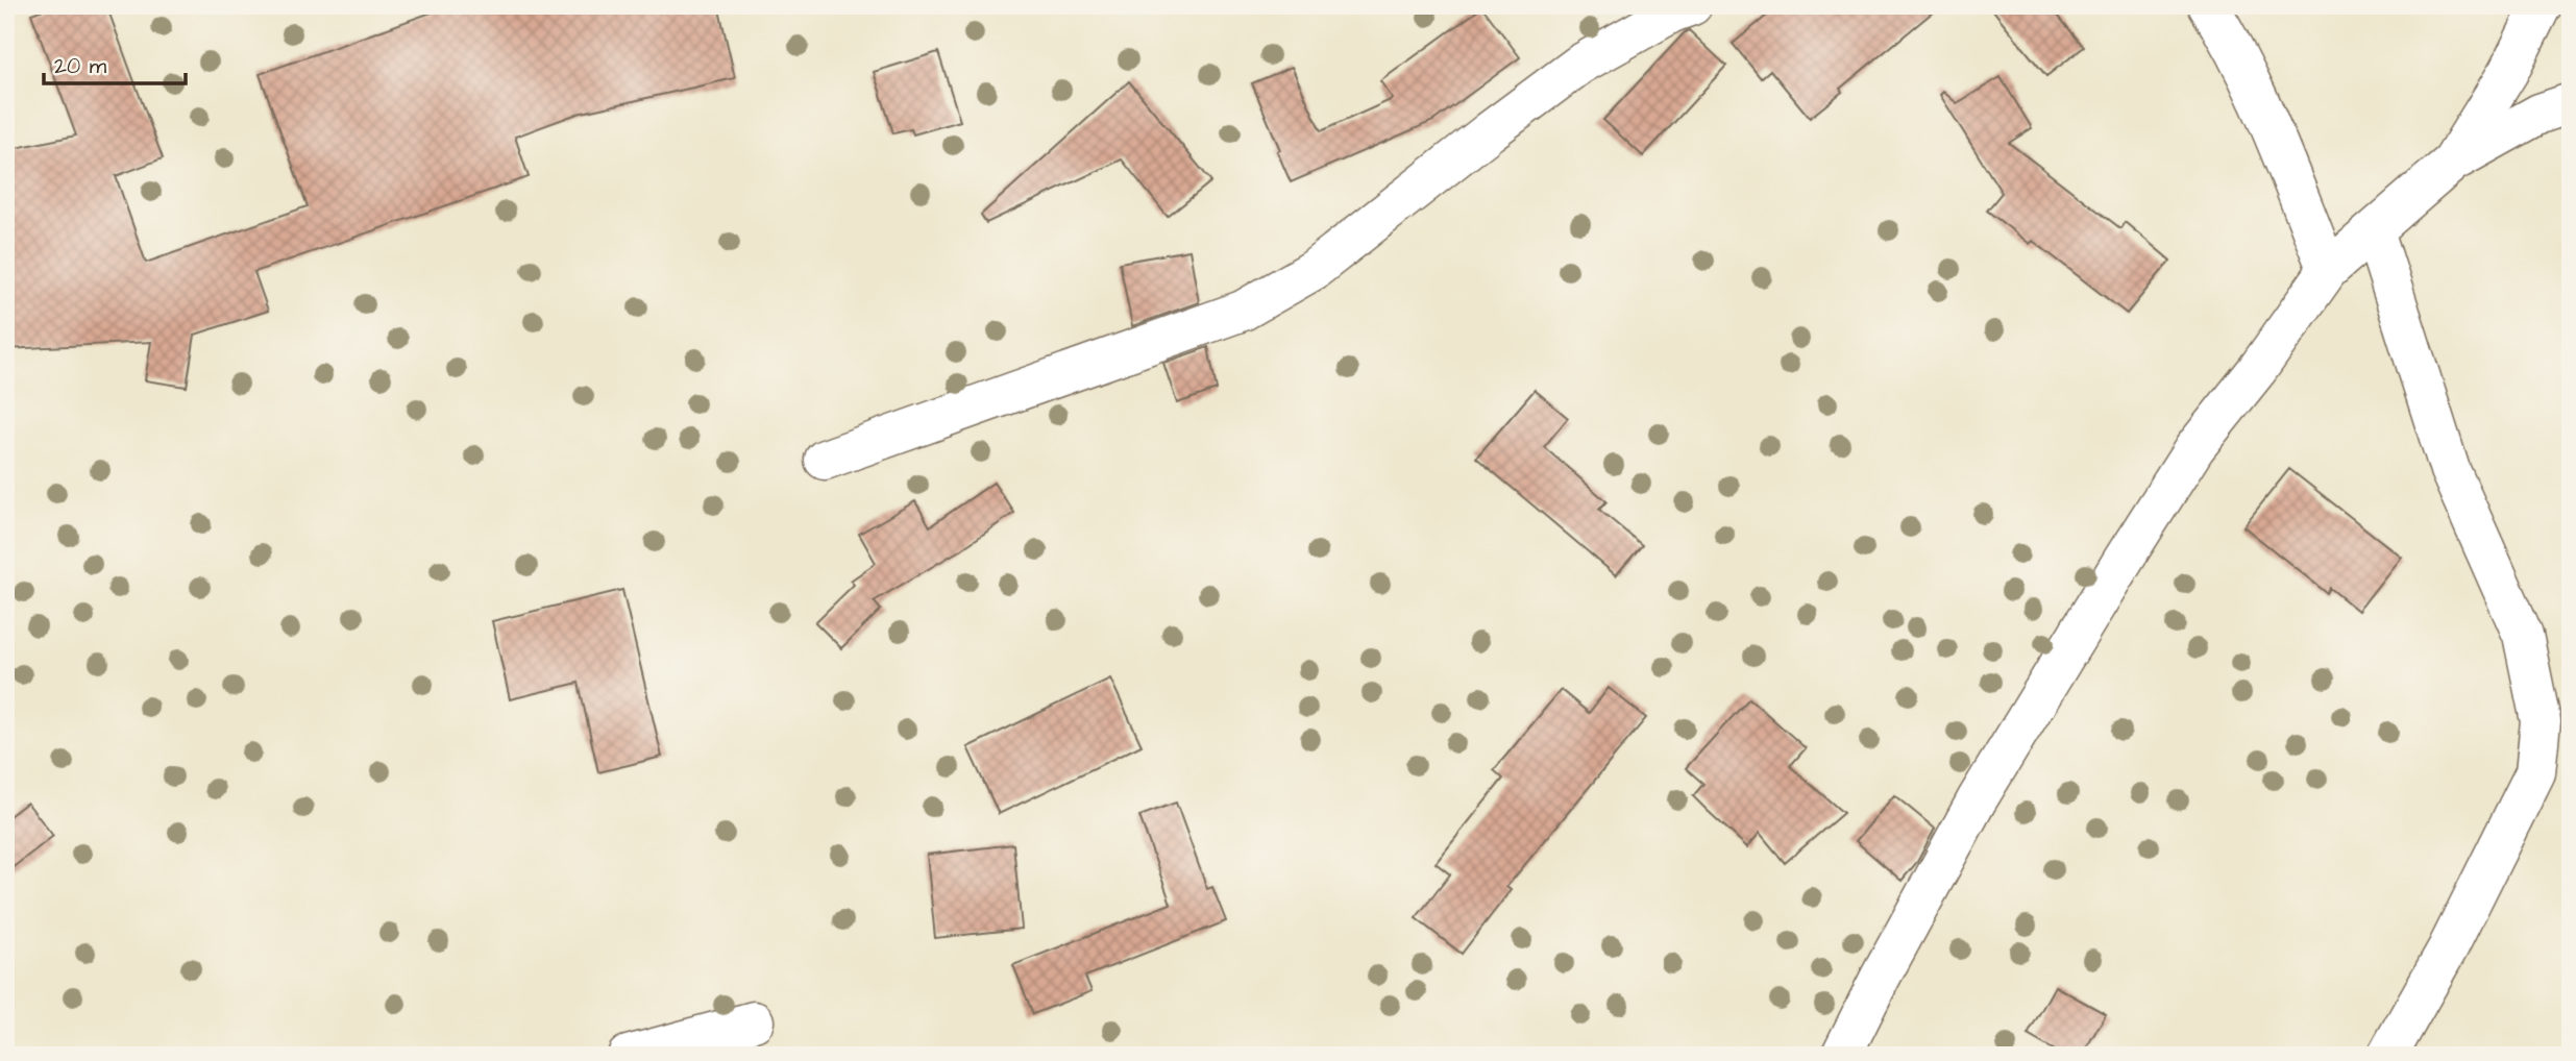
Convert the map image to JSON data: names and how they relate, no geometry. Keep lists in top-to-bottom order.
{
  "scale_bar": "20 m"
}
